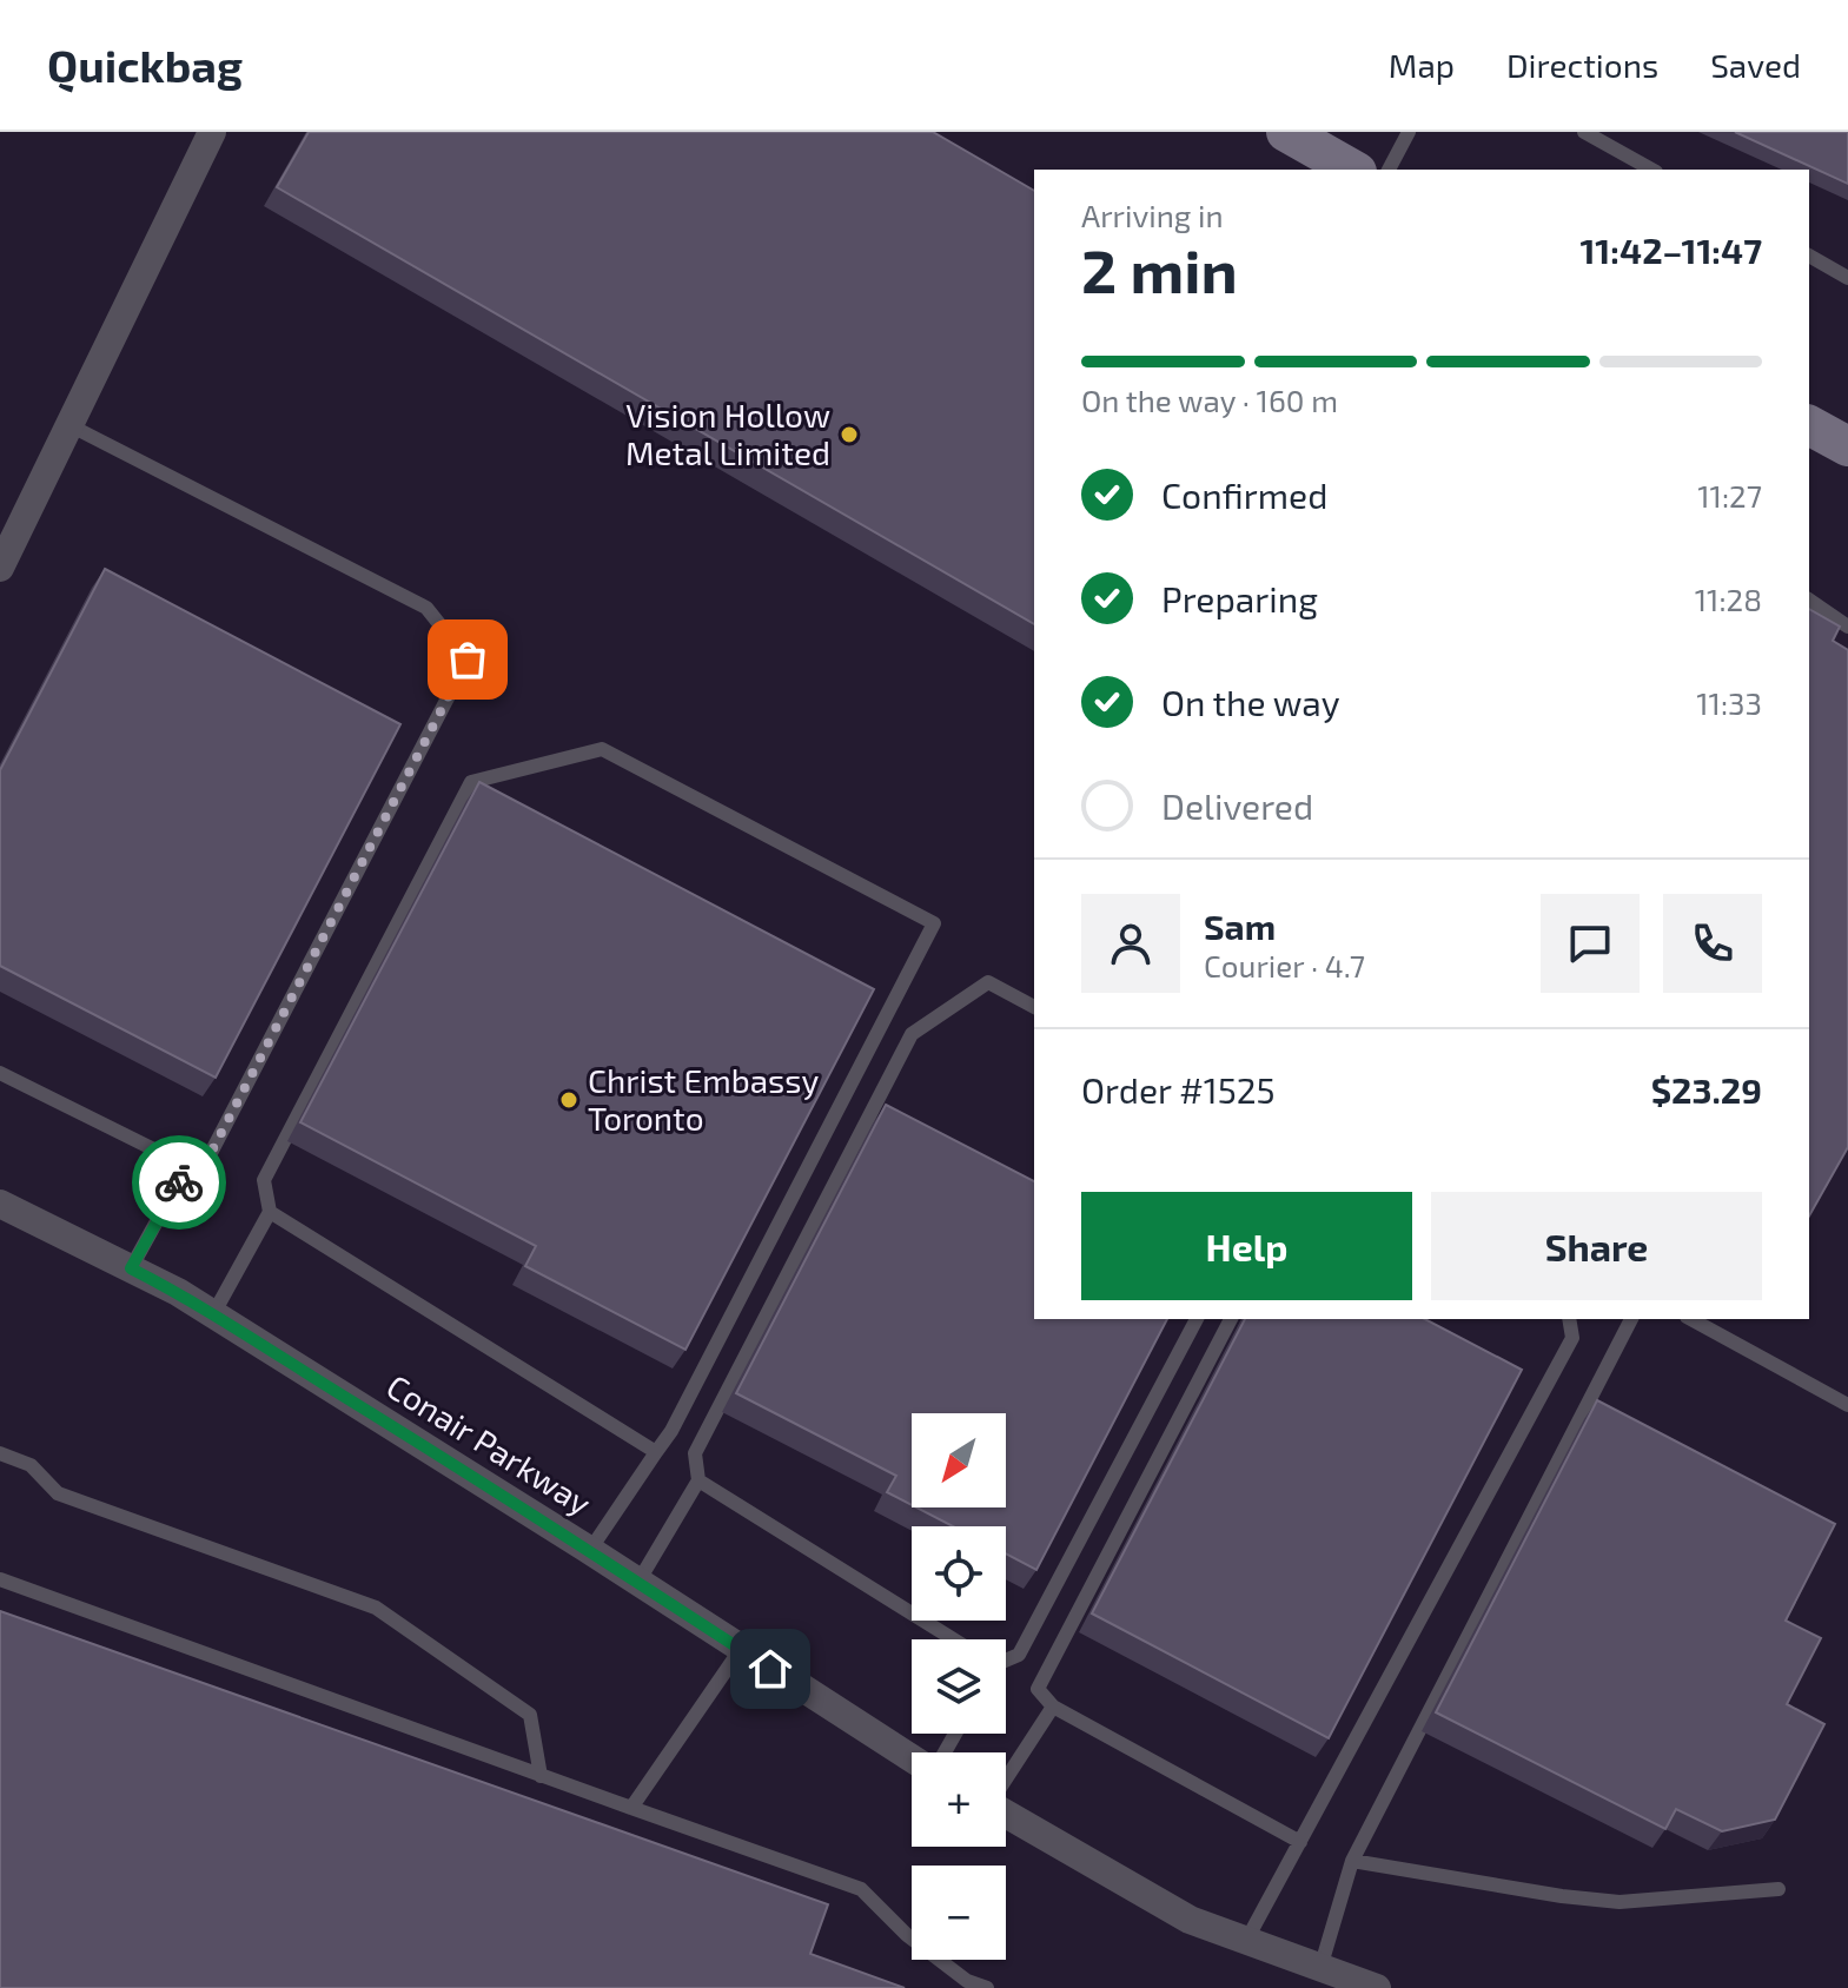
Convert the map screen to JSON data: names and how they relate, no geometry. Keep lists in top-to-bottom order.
{
  "streets": {
    "street": ["Conair Parkway"]
  },
  "places": ["Vision Hollow Metal Limited", "Christ Embassy Toronto"],
  "north": "bottom left",
  "page": {
    "header": "Quickbag",
    "nav": ["Map", "Directions", "Saved"],
    "heading": ["2 min", "Arriving in", "11:42–11:47"],
    "panel": [
      "Sam",
      "Courier · 4.7",
      "Order #1525",
      "$23.29"
    ],
    "bar": "On the way · 160 m",
    "list": [
      ["Confirmed", "11:27"],
      ["Preparing", "11:28"],
      ["On the way", "11:33"],
      "Delivered"
    ],
    "buttons": ["Help", "Share"],
    "map_buttons": ["+", "−"]
  }
}
